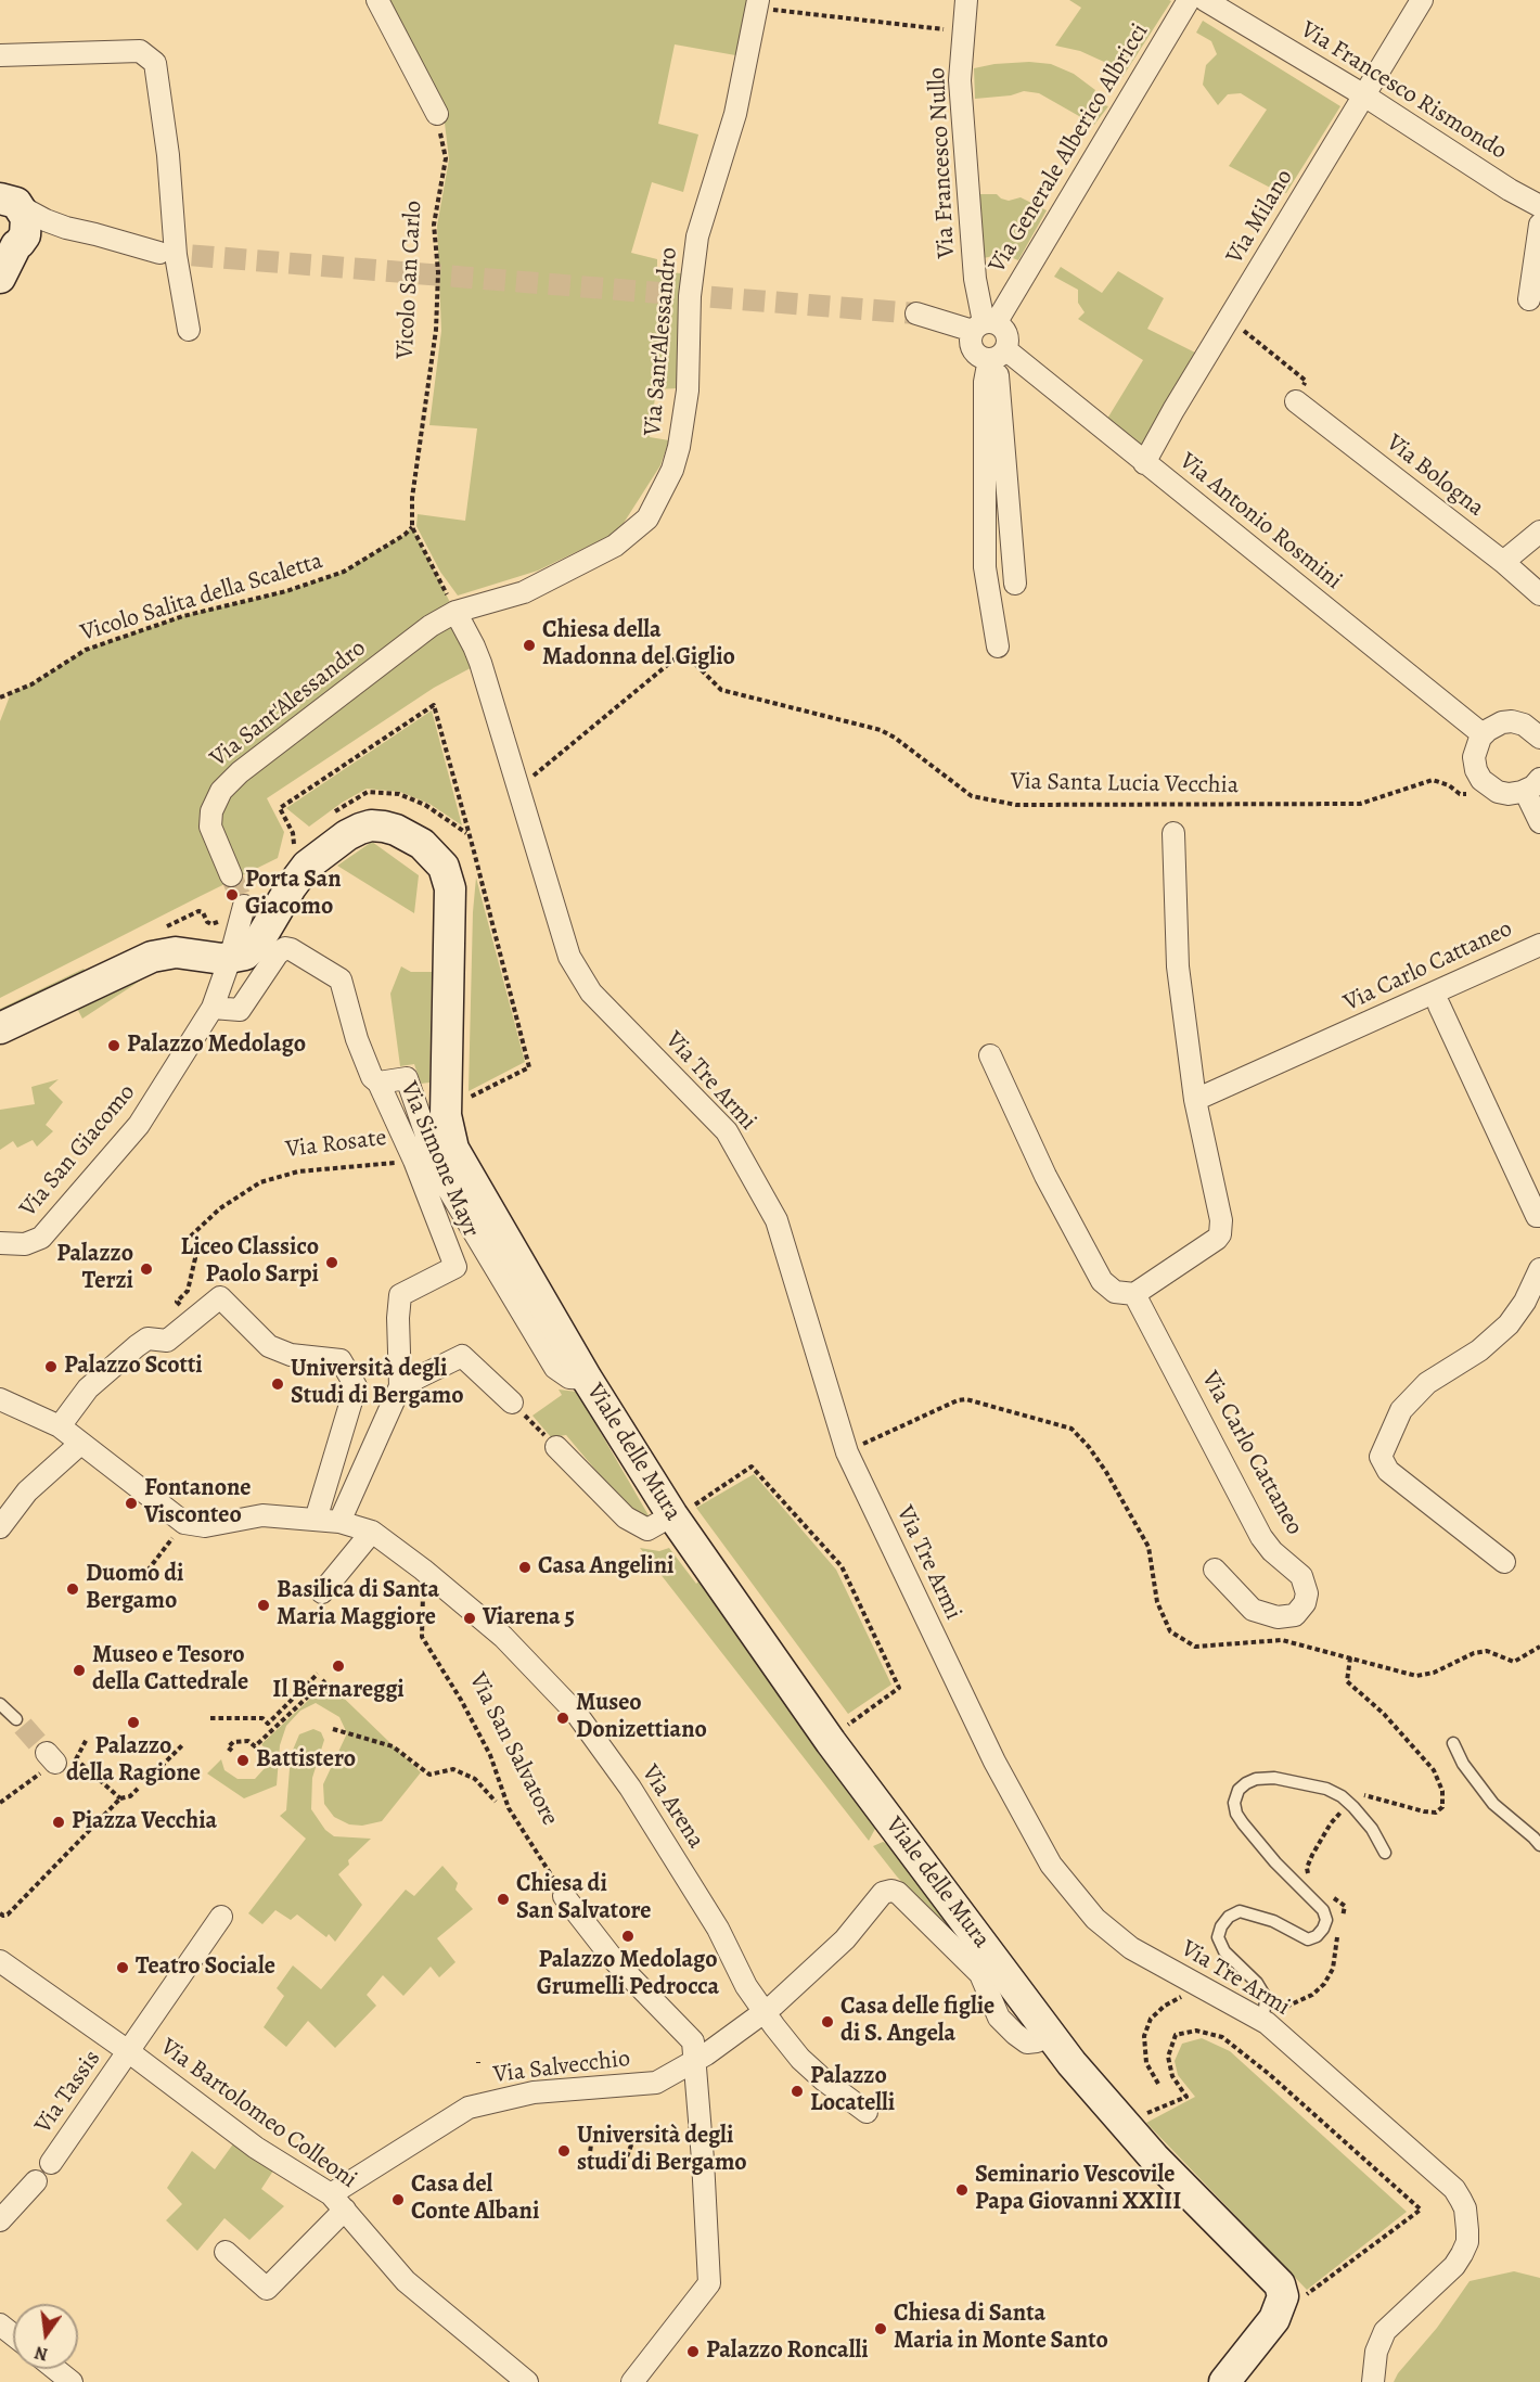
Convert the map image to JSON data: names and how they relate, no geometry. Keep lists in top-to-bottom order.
{
  "streets": {
    "street": [
      "Via Francesco Rismondo",
      "Via Generale Alberico Albricci",
      "Via Francesco Nullo",
      "Via Milano",
      "Via Sant'Alessandro",
      "Via Bologna",
      "Via Antonio Rosmini",
      "Via Carlo Cattaneo",
      "Via Tre Armi",
      "Via San Giacomo",
      "Via Simone Mayr",
      "Viale delle Mura",
      "Via Arena",
      "Via Salvecchio",
      "Via Tassis",
      "Via Bartolomeo Colleoni"
    ],
    "path": [
      "Vicolo San Carlo",
      "Vicolo Salita della Scaletta",
      "Via Santa Lucia Vecchia",
      "Via Rosate",
      "Via San Salvatore"
    ]
  },
  "crossings": [
    ["Via Francesco Rismondo", "Via Milano"],
    ["Via Generale Alberico Albricci", "Via Francesco Nullo"],
    ["Via Generale Alberico Albricci", "Via Antonio Rosmini"],
    ["Via Francesco Nullo", "Via Antonio Rosmini"],
    ["Via Milano", "Via Antonio Rosmini"],
    ["Vicolo San Carlo", "Vicolo Salita della Scaletta"],
    ["Via Sant'Alessandro", "Via Tre Armi"],
    ["Via Santa Lucia Vecchia", "Via Tre Armi"],
    ["Via Rosate", "Via Simone Mayr"],
    ["Via San Giacomo", "Viale delle Mura"],
    ["Via Simone Mayr", "Viale delle Mura"],
    ["Via Simone Mayr", "Via Arena"],
    ["Viale delle Mura", "Via Salvecchio"],
    ["Via San Salvatore", "Via Arena"],
    ["Via Arena", "Via Salvecchio"],
    ["Via Salvecchio", "Via Bartolomeo Colleoni"],
    ["Via Tassis", "Via Bartolomeo Colleoni"]
  ],
  "places": [
    "Chiesa della Madonna del Giglio",
    "Porta San Giacomo",
    "Palazzo Medolago",
    "Liceo Classico Paolo Sarpi",
    "Palazzo Terzi",
    "Palazzo Scotti",
    "Università degli Studi di Bergamo",
    "Fontanone Visconteo",
    "Casa Angelini",
    "Duomo di Bergamo",
    "Basilica di Santa Maria Maggiore",
    "Viarena 5",
    "Il Bernareggi",
    "Museo e Tesoro della Cattedrale",
    "Museo Donizettiano",
    "Palazzo della Ragione",
    "Battistero",
    "Piazza Vecchia",
    "Chiesa di San Salvatore",
    "Palazzo Medolago Grumelli Pedrocca",
    "Teatro Sociale",
    "Casa delle figlie di S. Angela",
    "Palazzo Locatelli",
    "Università degli studi di Bergamo",
    "Seminario Vescovile Papa Giovanni XXIII",
    "Casa del Conte Albani",
    "Chiesa di Santa Maria in Monte Santo",
    "Palazzo Roncalli"
  ],
  "north": "bottom"
}
